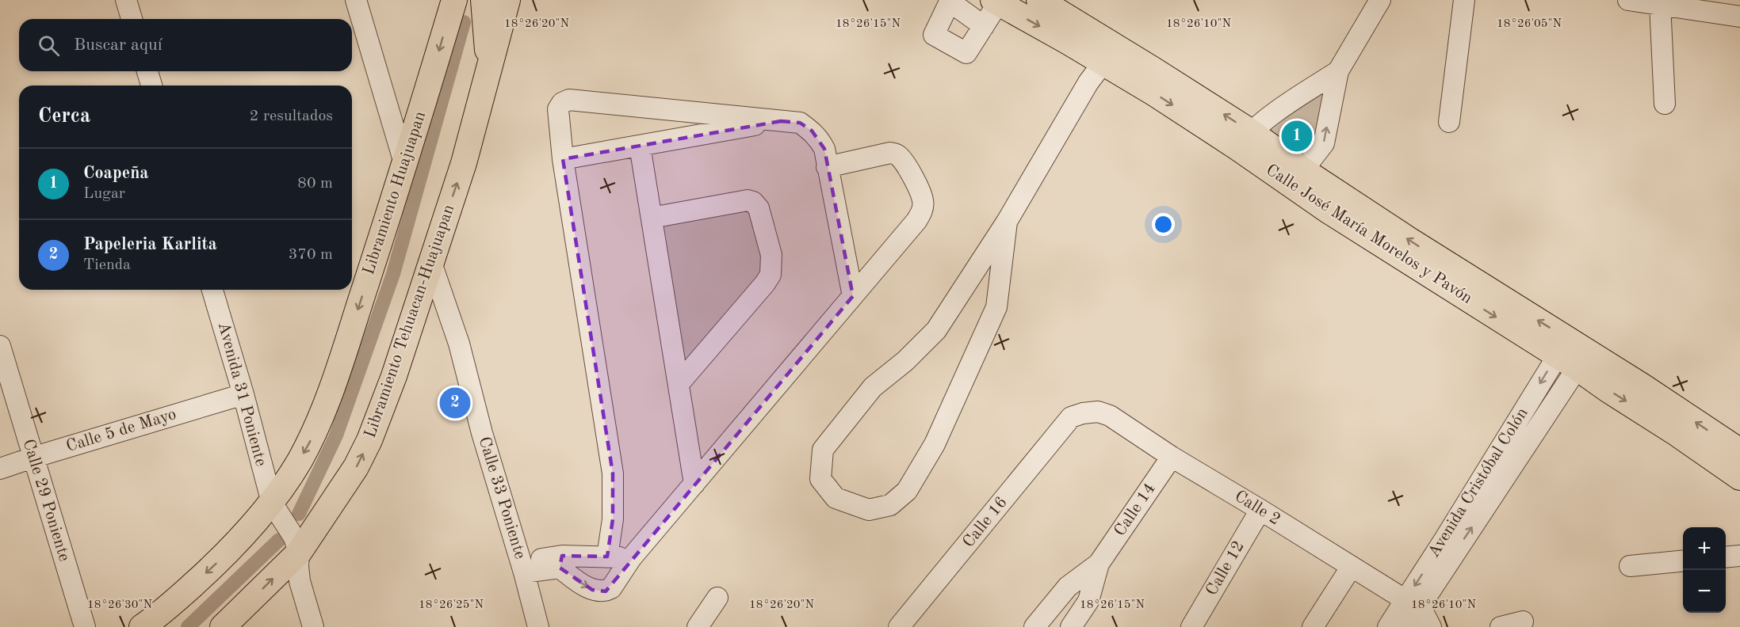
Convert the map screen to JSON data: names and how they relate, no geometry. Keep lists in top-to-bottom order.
{
  "streets": {
    "main road": ["Libramiento Huajuapan", "Calle José María Morelos y Pavón", "Libramiento Tehuacan-Huajuapan"],
    "street": [
      "Avenida 31 Poniente",
      "Calle 5 de Mayo",
      "Avenida Cristóbal Colón",
      "Calle 33 Poniente",
      "Calle 29 Poniente",
      "Calle 2",
      "Calle 14",
      "Calle 16",
      "Calle 12"
    ]
  },
  "crossings": [
    ["Libramiento Huajuapan", "Avenida 31 Poniente"],
    ["Calle José María Morelos y Pavón", "Avenida Cristóbal Colón"],
    ["Libramiento Tehuacan-Huajuapan", "Avenida 31 Poniente"],
    ["Libramiento Tehuacan-Huajuapan", "Calle 33 Poniente"],
    ["Avenida 31 Poniente", "Calle 5 de Mayo"],
    ["Calle 5 de Mayo", "Calle 29 Poniente"],
    ["Avenida Cristóbal Colón", "Calle 2"],
    ["Calle 2", "Calle 14"],
    ["Calle 2", "Calle 16"],
    ["Calle 2", "Calle 12"]
  ],
  "one_way": ["Libramiento Huajuapan", "Libramiento Tehuacan-Huajuapan"],
  "page": {
    "search": "Buscar aquí",
    "heading": ["Cerca", "2 resultados"],
    "pins": ["1", "2"],
    "list": [
      {
        "mark": "1",
        "name": "Coapeña",
        "note": "Lugar",
        "value": "80 m"
      },
      {
        "mark": "2",
        "name": "Papeleria Karlita",
        "note": "Tienda",
        "value": "370 m"
      }
    ],
    "map_buttons": ["+", "−"]
  },
  "coordinates": [
    "18°26'05\"N",
    "18°26'20\"N",
    "18°26'15\"N",
    "18°26'10\"N",
    "18°26'30\"N",
    "18°26'25\"N"
  ]
}
